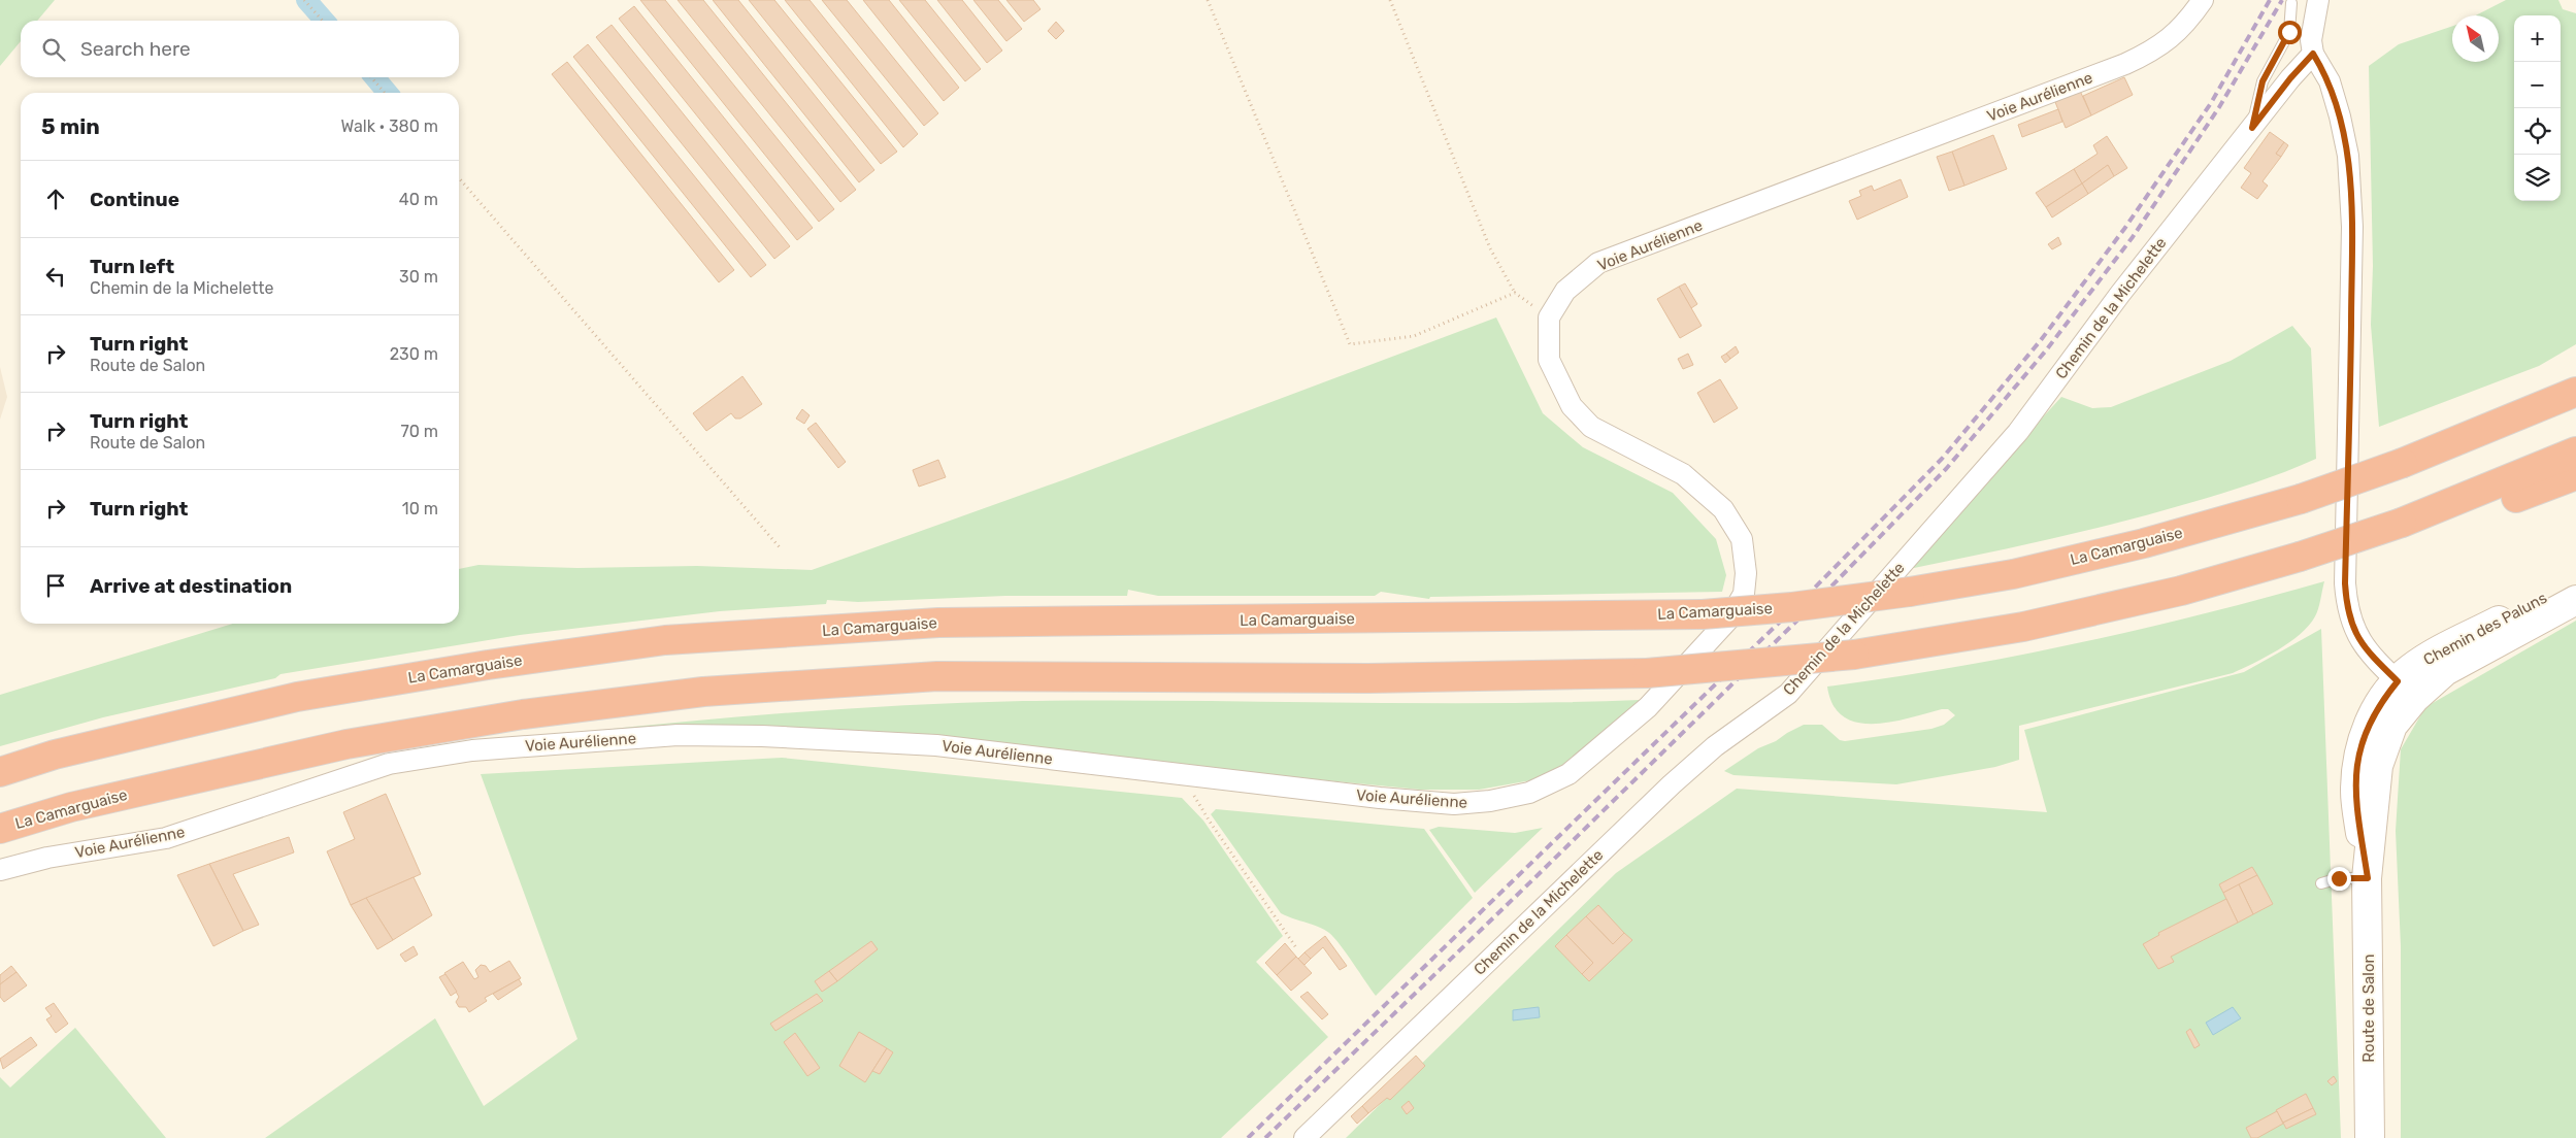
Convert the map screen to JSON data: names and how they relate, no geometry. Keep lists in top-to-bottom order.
{
  "streets": {
    "highway": ["La Camarguaise"],
    "street": [
      "Voie Aurélienne",
      "Chemin de la Michelette",
      "Chemin des Paluns",
      "Route de Salon"
    ]
  },
  "crossings": [
    ["Chemin des Paluns", "Route de Salon"]
  ],
  "north": "top left",
  "page": {
    "map_buttons": ["+", "−"],
    "search": "Search here",
    "heading": ["5 min", "Walk · 380 m"],
    "list": [
      ["Continue", "40 m"],
      ["Turn left", "Chemin de la Michelette", "30 m"],
      ["Turn right", "Route de Salon", "230 m"],
      ["Turn right", "Route de Salon", "70 m"],
      ["Turn right", "10 m"],
      "Arrive at destination"
    ]
  }
}
